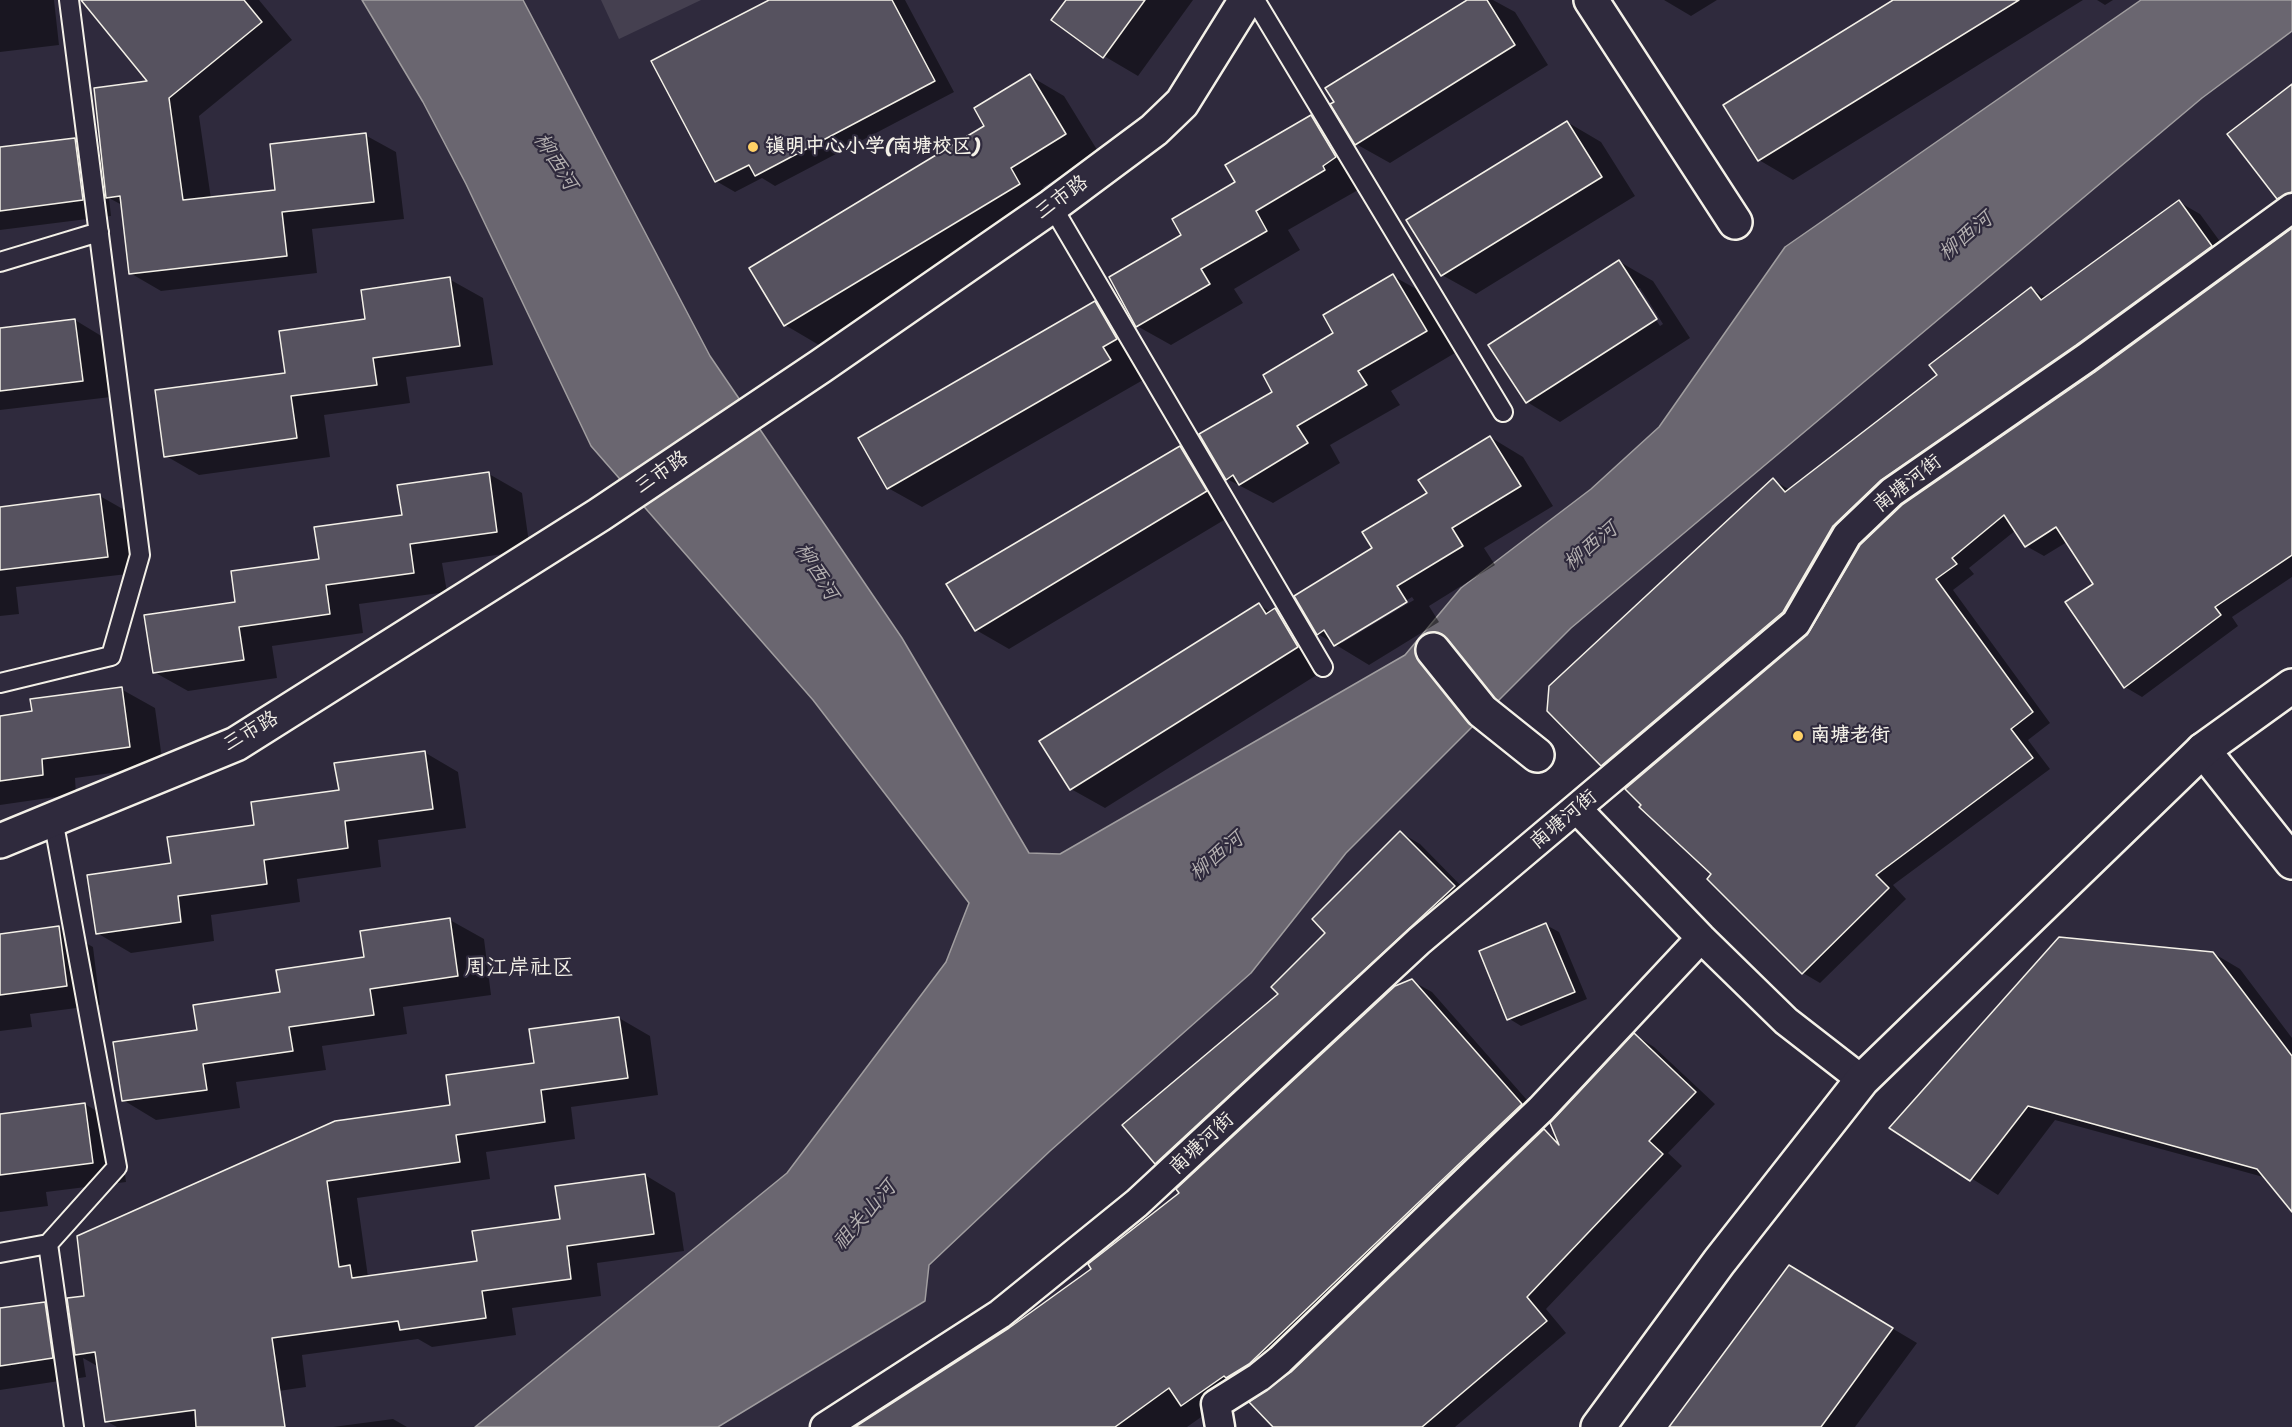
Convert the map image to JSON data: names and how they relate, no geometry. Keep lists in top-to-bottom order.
{
  "streets": {
    "street": ["三市路", "南塘河街"]
  },
  "districts": ["周江岸社区"],
  "water": ["柳西河", "祖关山河"],
  "places": ["镇明中心小学(南塘校区)", "南塘老街"]
}
